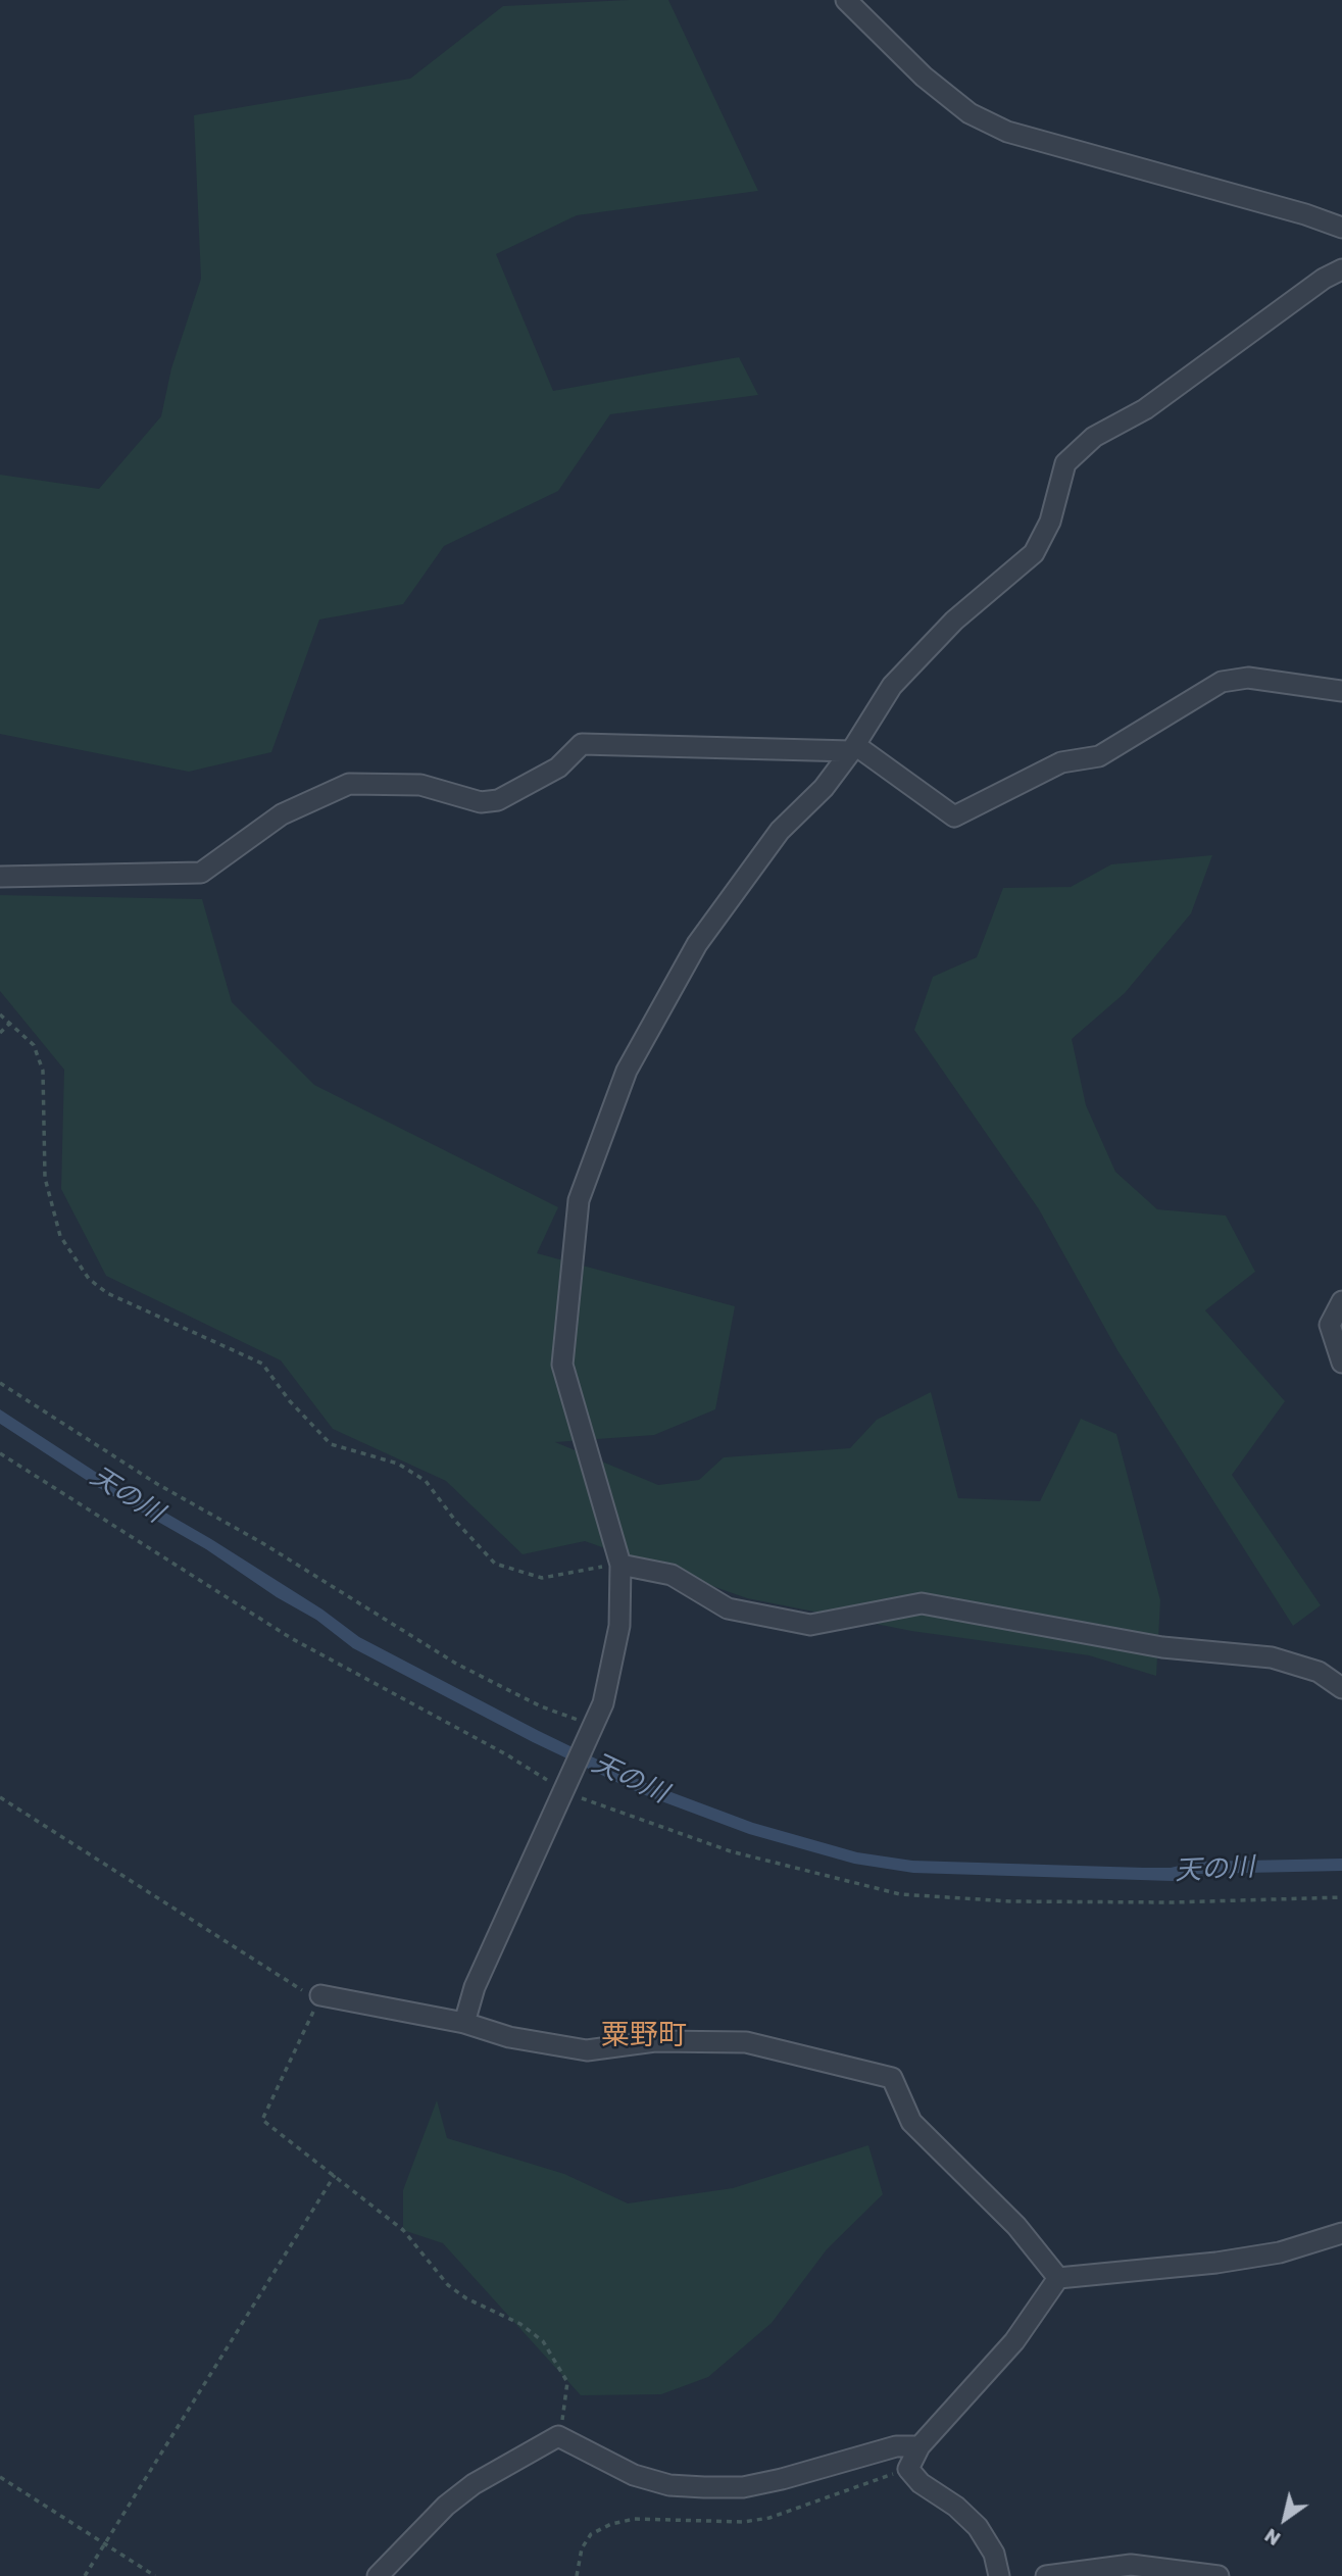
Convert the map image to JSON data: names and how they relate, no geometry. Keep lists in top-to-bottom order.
{
  "districts": ["粟野町"],
  "water": ["天の川"],
  "north": "bottom left"
}
